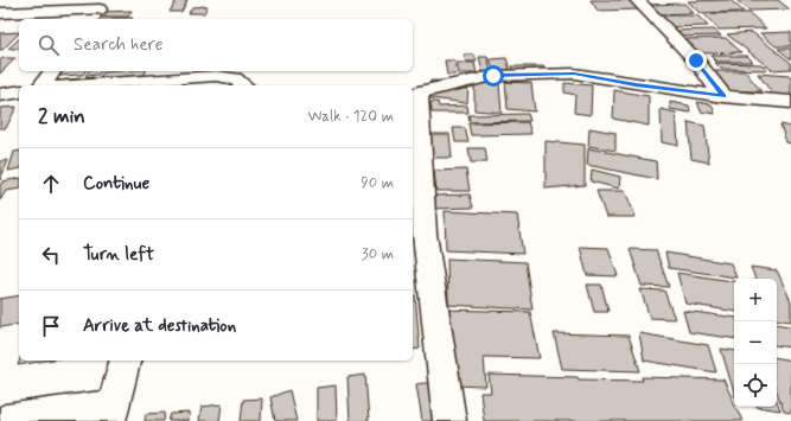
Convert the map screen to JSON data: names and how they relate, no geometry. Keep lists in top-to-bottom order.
{
  "page": {
    "search": "Search here",
    "heading": ["2 min", "Walk · 120 m"],
    "list": [
      ["Continue", "90 m"],
      ["Turn left", "30 m"],
      "Arrive at destination"
    ],
    "map_buttons": ["+", "−"]
  }
}
